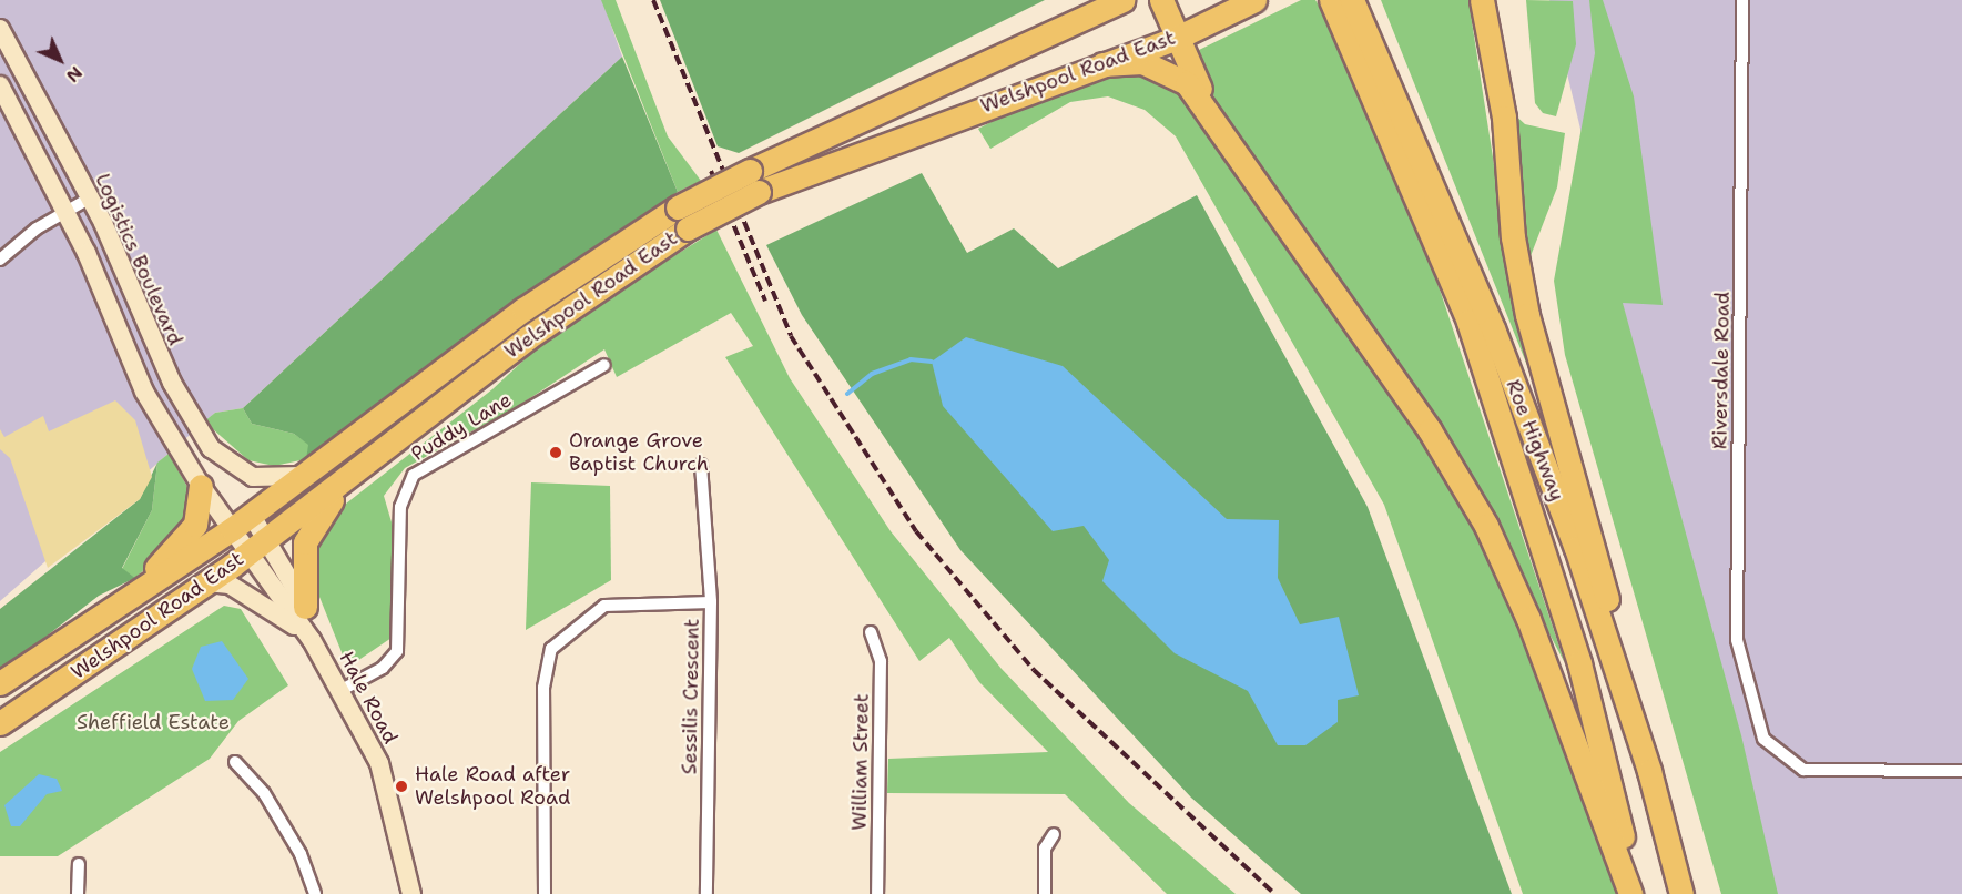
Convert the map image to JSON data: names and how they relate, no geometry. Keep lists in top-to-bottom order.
{
  "streets": {
    "highway": ["Welshpool Road East", "Roe Highway"],
    "street": [
      "Logistics Boulevard",
      "Riversdale Road",
      "Puddy Lane",
      "Sessilis Crescent",
      "Hale Road",
      "William Street"
    ]
  },
  "crossings": [
    ["Welshpool Road East", "Logistics Boulevard"],
    ["Welshpool Road East", "Hale Road"],
    ["Puddy Lane", "Hale Road"]
  ],
  "parks": ["Sheffield Estate"],
  "places": ["Orange Grove Baptist Church", "Hale Road after Welshpool Road"],
  "north": "bottom right"
}
